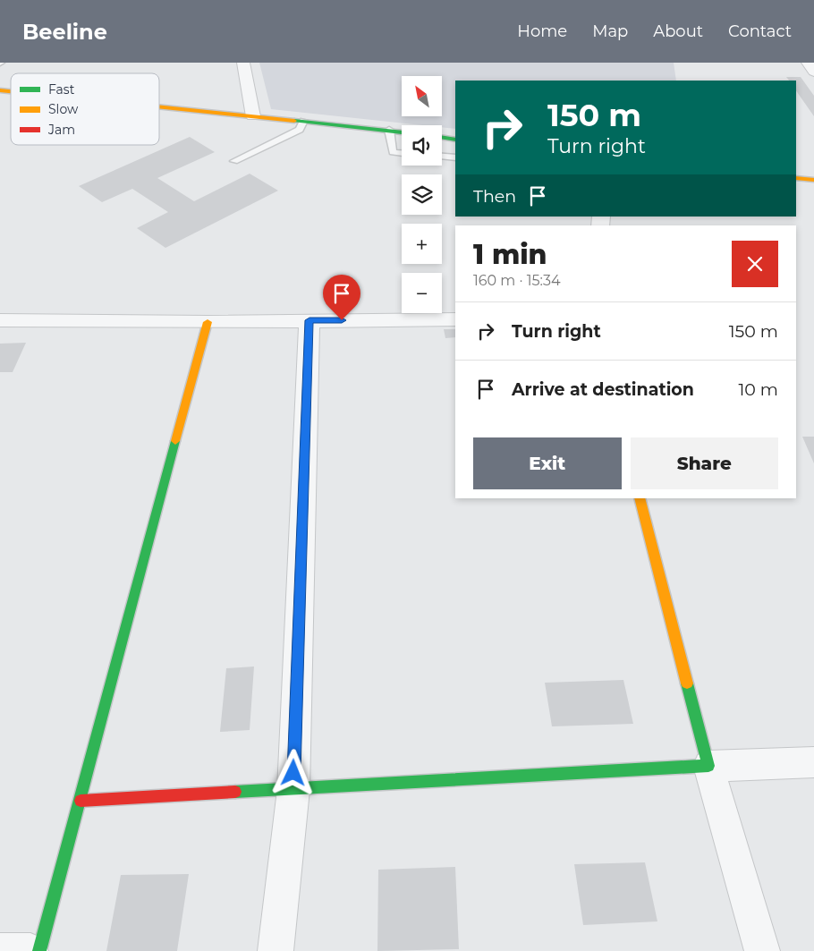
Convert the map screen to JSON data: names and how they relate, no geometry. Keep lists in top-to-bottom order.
{
  "legend": ["Fast", "Slow", "Jam"],
  "north": "top left",
  "page": {
    "header": "Beeline",
    "nav": [
      "Home",
      "Map",
      "About",
      "Contact"
    ],
    "map_buttons": ["+", "−"],
    "turn": ["150 m", "Turn right"],
    "then": "Then",
    "heading": ["1 min", "160 m · 15:34"],
    "list": [
      {
        "name": "Turn right",
        "value": "150 m"
      },
      {
        "name": "Arrive at destination",
        "value": "10 m"
      }
    ],
    "buttons": ["Exit", "Share"]
  }
}
